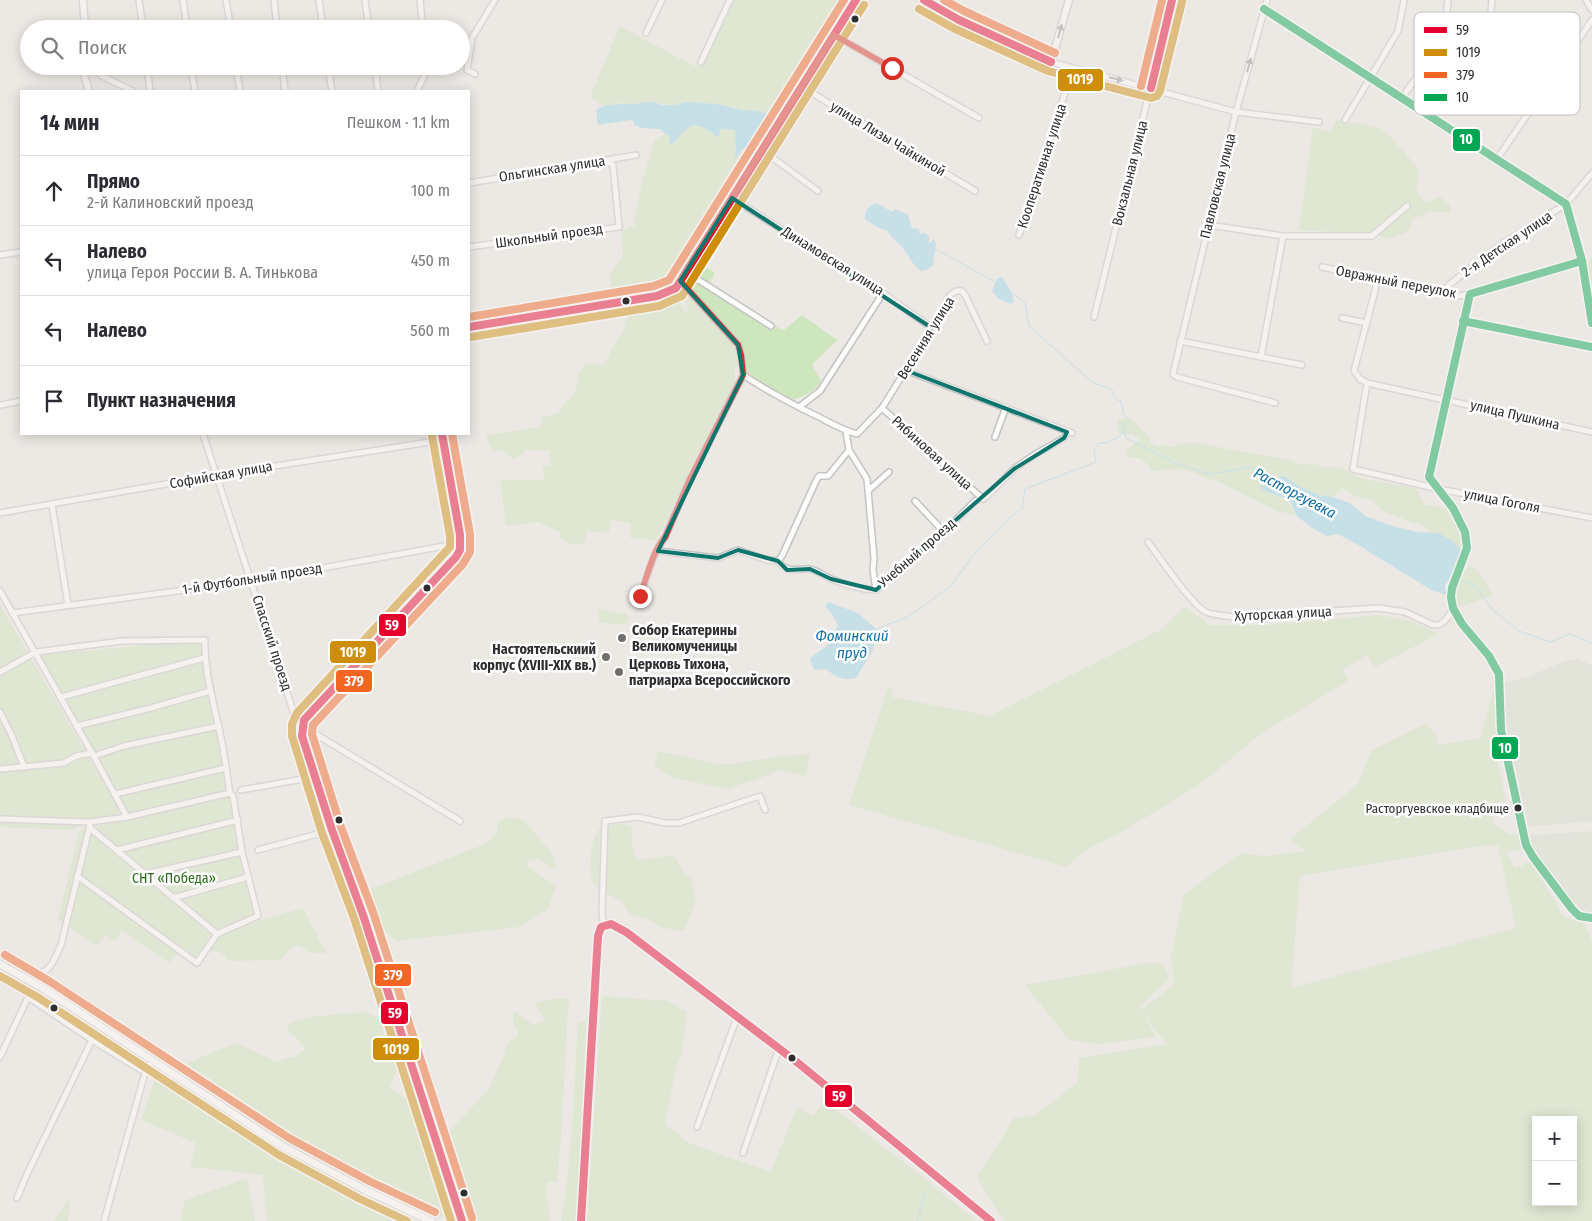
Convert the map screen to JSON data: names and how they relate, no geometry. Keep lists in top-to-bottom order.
{
  "streets": {
    "street": [
      "улица Лизы Чайкиной",
      "Кооперативная улица",
      "Ольгинская улица",
      "Вокзальная улица",
      "Павловская улица",
      "Школьный проезд",
      "2-я Детская улица",
      "Динамовская улица",
      "Овражный переулок",
      "Весенняя улица",
      "улица Пушкина",
      "Рябиновая улица",
      "Софийская улица",
      "улица Гоголя",
      "Учебный проезд",
      "1-й Футбольный проезд",
      "Хуторская улица",
      "Спасский проезд"
    ]
  },
  "crossings": [
    ["Ольгинская улица", "Школьный проезд"],
    ["2-я Детская улица", "Овражный переулок"],
    ["Динамовская улица", "Весенняя улица"],
    ["Весенняя улица", "Рябиновая улица"],
    ["улица Пушкина", "улица Гоголя"],
    ["Рябиновая улица", "Учебный проезд"],
    ["Софийская улица", "Спасский проезд"],
    ["1-й Футбольный проезд", "Спасский проезд"]
  ],
  "water": ["Расторгуевка", "Фоминский пруд"],
  "parks": ["СНТ «Победа»"],
  "places": [
    "Собор Екатерины Великомученицы",
    "Настоятельскиий корпус (XVIII-XIX вв.)",
    "Церковь Тихона, патриарха Всероссийского",
    "Расторгуевское кладбище"
  ],
  "lines": [
    "transit line 59",
    "transit line 379",
    "transit line 1019",
    "transit line 10"
  ],
  "legend": [
    "59",
    "1019",
    "379",
    "10"
  ],
  "page": {
    "search": "Поиск",
    "heading": ["14 мин", "Пешком · 1.1 km"],
    "list": [
      ["Прямо", "2-й Калиновский проезд", "100 m"],
      ["Налево", "улица Героя России В. А. Тинькова", "450 m"],
      ["Налево", "560 m"],
      "Пункт назначения"
    ],
    "map_buttons": ["+", "−"]
  }
}
